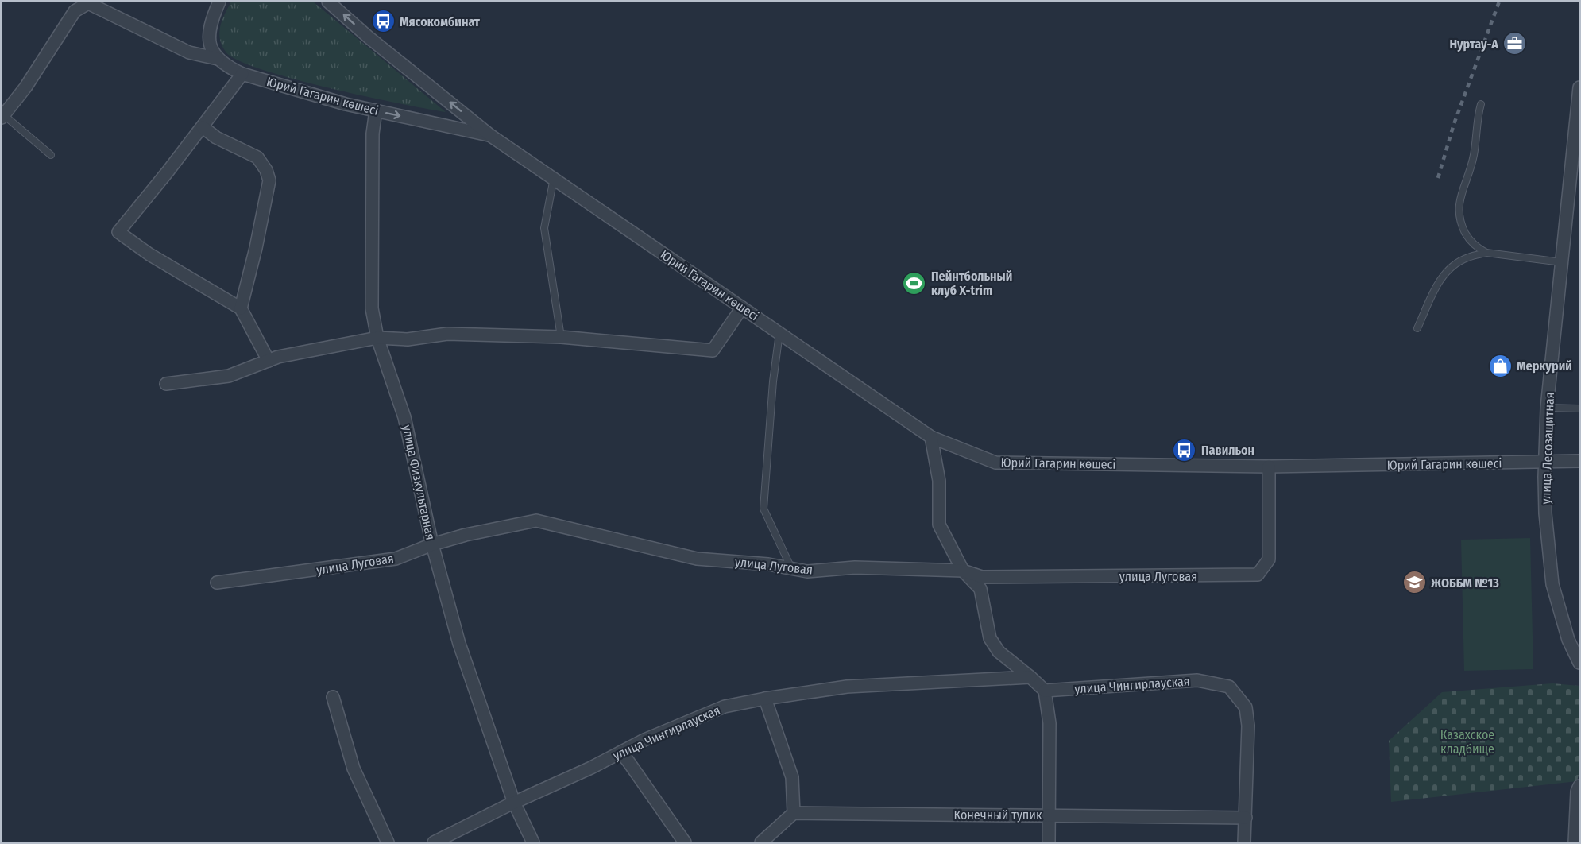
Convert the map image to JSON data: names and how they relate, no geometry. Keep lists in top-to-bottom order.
{
  "streets": {
    "street": [
      "Юрий Гагарин көшесі",
      "улица Лесозащитная",
      "улица Физкультарная",
      "улица Луговая",
      "улица Чингирлауская",
      "Конечный тупик"
    ]
  },
  "crossings": [
    ["Юрий Гагарин көшесі", "улица Лесозащитная"],
    ["Юрий Гагарин көшесі", "улица Физкультарная"],
    ["Юрий Гагарин көшесі", "улица Луговая"],
    ["улица Физкультарная", "улица Луговая"],
    ["улица Физкультарная", "улица Чингирлауская"],
    ["улица Чингирлауская", "Конечный тупик"]
  ],
  "parks": ["Казахское кладбище"],
  "places": {
    "bus stop": ["Мясокомбинат", "Павильон"],
    "office": ["Нуртау-А"],
    "sports": ["Пейнтбольный клуб X-trim"],
    "shop": ["Меркурий"],
    "school or university": ["ЖОББМ №13"]
  }
}
